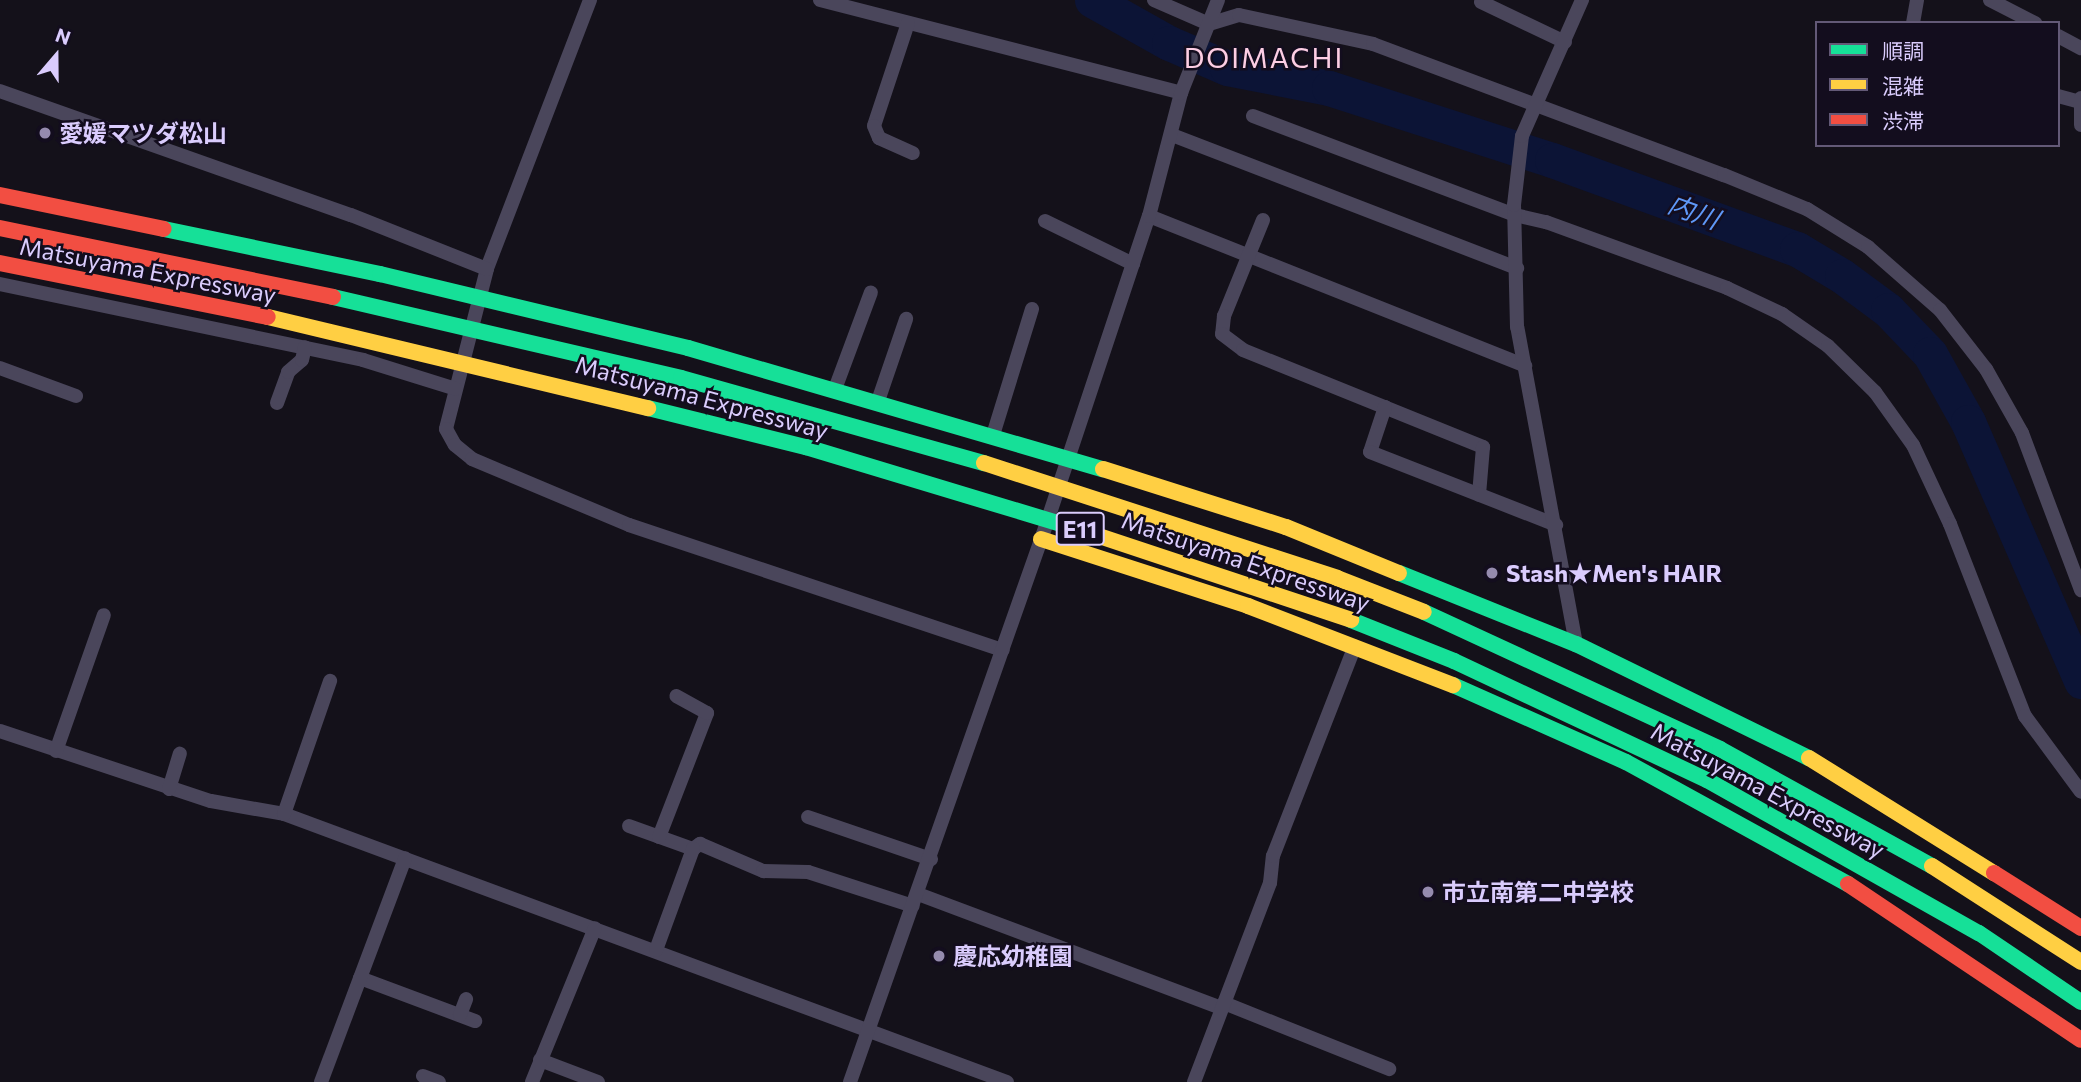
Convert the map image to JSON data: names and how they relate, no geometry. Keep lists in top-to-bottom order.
{
  "streets": {
    "main road": ["Matsuyama Expressway", "E11"]
  },
  "districts": ["DOIMACHI"],
  "water": ["内川"],
  "places": [
    "愛媛マツダ松山",
    "Stash★Men's HAIR",
    "市立南第二中学校",
    "慶応幼稚園"
  ],
  "legend": ["順調", "混雑", "渋滞"],
  "north": "top"
}
